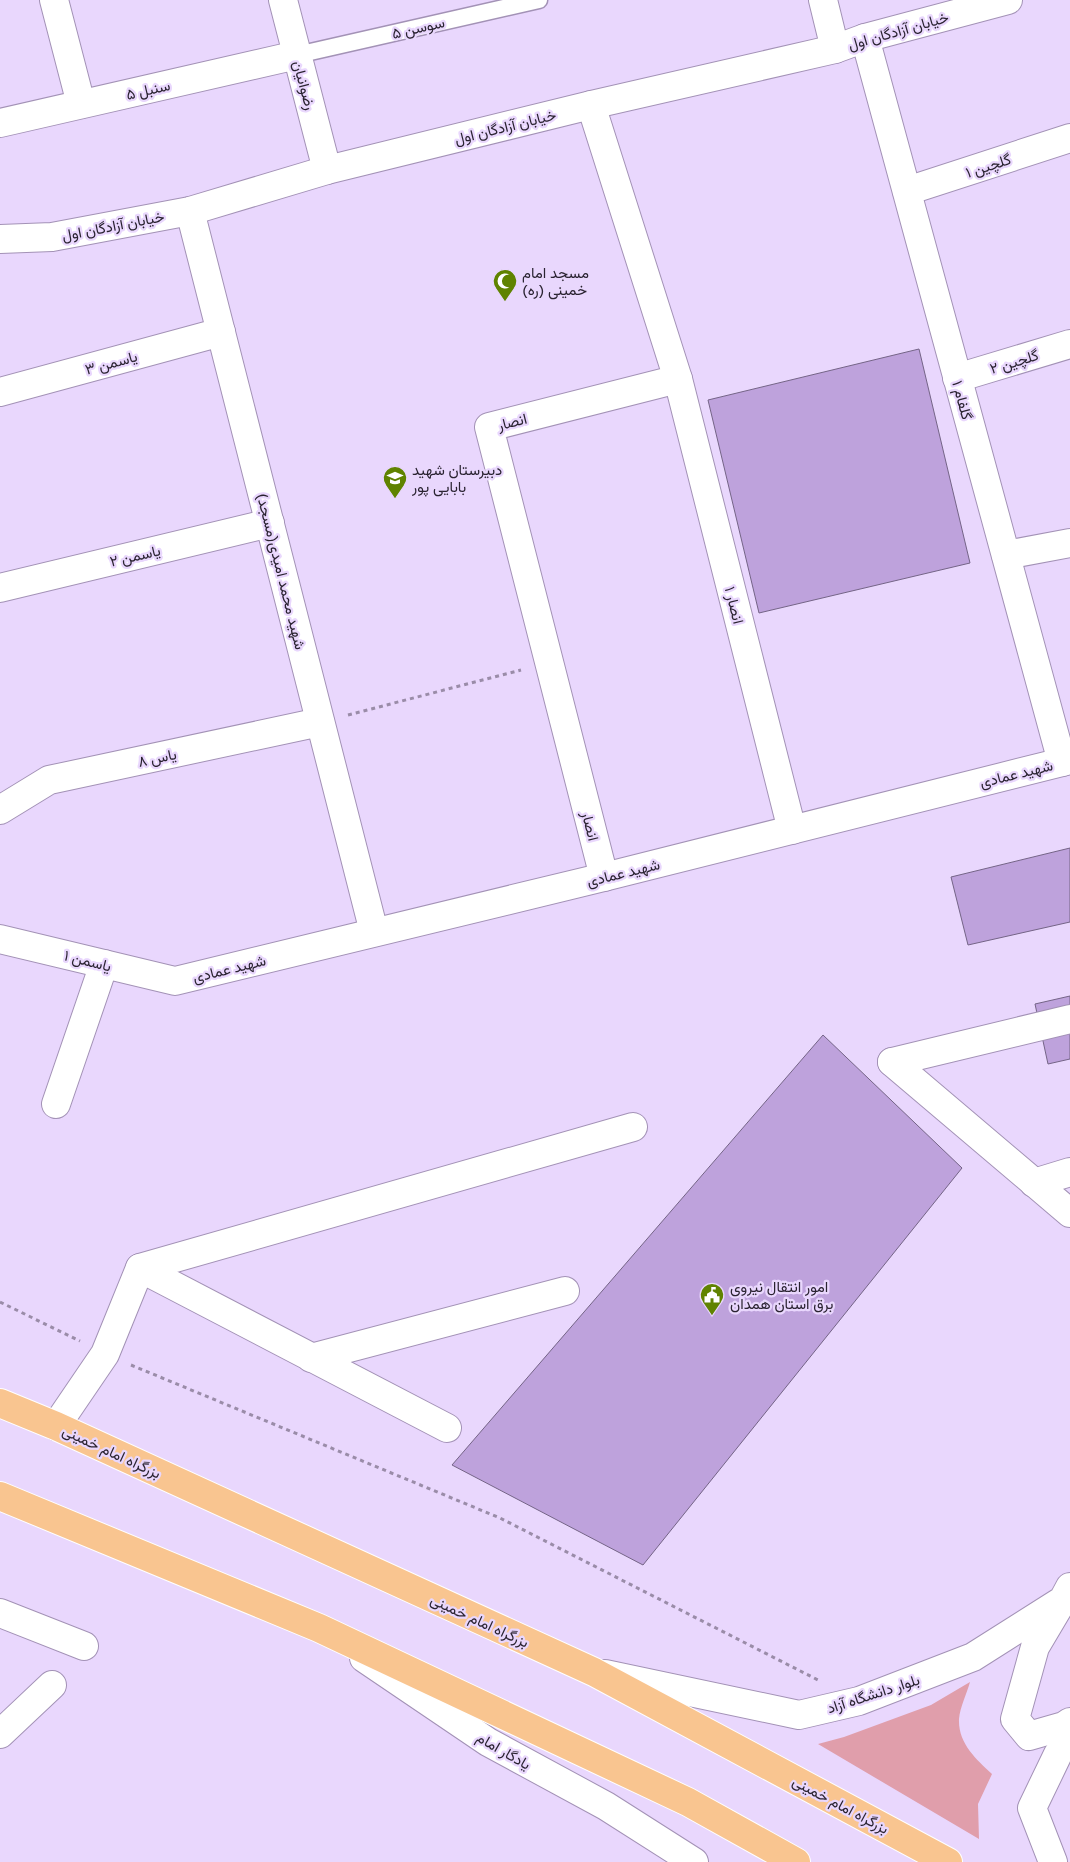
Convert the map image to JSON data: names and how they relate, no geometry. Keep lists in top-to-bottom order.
{
  "streets": {
    "highway": ["بزرگراه امام خمینی"],
    "street": [
      "خیابان آزادگان اول",
      "رضوانیان",
      "سنبل ۵",
      "گلچین ۱",
      "گلچین ۲",
      "یاسمن ۳",
      "گلفام ۱",
      "انصار",
      "یاسمن ۲",
      "(مسجد)شهید محمد امیدی",
      "انصار ۱",
      "یاس ۸",
      "شهید عمادی",
      "یاسمن ۱",
      "بلوار دانشگاه آزاد",
      "یادگار امام"
    ],
    "lane": ["سوسن ۵"]
  },
  "crossings": [
    ["سوسن ۵", "رضوانیان"],
    ["سوسن ۵", "سنبل ۵"],
    ["خیابان آزادگان اول", "رضوانیان"],
    ["خیابان آزادگان اول", "گلفام ۱"],
    ["خیابان آزادگان اول", "(مسجد)شهید محمد امیدی"],
    ["رضوانیان", "سنبل ۵"],
    ["گلچین ۱", "گلفام ۱"],
    ["گلچین ۲", "گلفام ۱"],
    ["یاسمن ۳", "(مسجد)شهید محمد امیدی"],
    ["گلفام ۱", "شهید عمادی"],
    ["انصار", "انصار ۱"],
    ["انصار", "شهید عمادی"],
    ["یاسمن ۲", "(مسجد)شهید محمد امیدی"],
    ["(مسجد)شهید محمد امیدی", "یاس ۸"],
    ["(مسجد)شهید محمد امیدی", "شهید عمادی"],
    ["انصار ۱", "شهید عمادی"],
    ["شهید عمادی", "یاسمن ۱"],
    ["بزرگراه امام خمینی", "بلوار دانشگاه آزاد"]
  ],
  "places": {
    "mosque": ["مسجد امام خمینی (ره)"],
    "school or university": ["دبیرستان شهید بابایی پور"],
    "public building": ["امور انتقال نیروی برق استان همدان"]
  }
}
